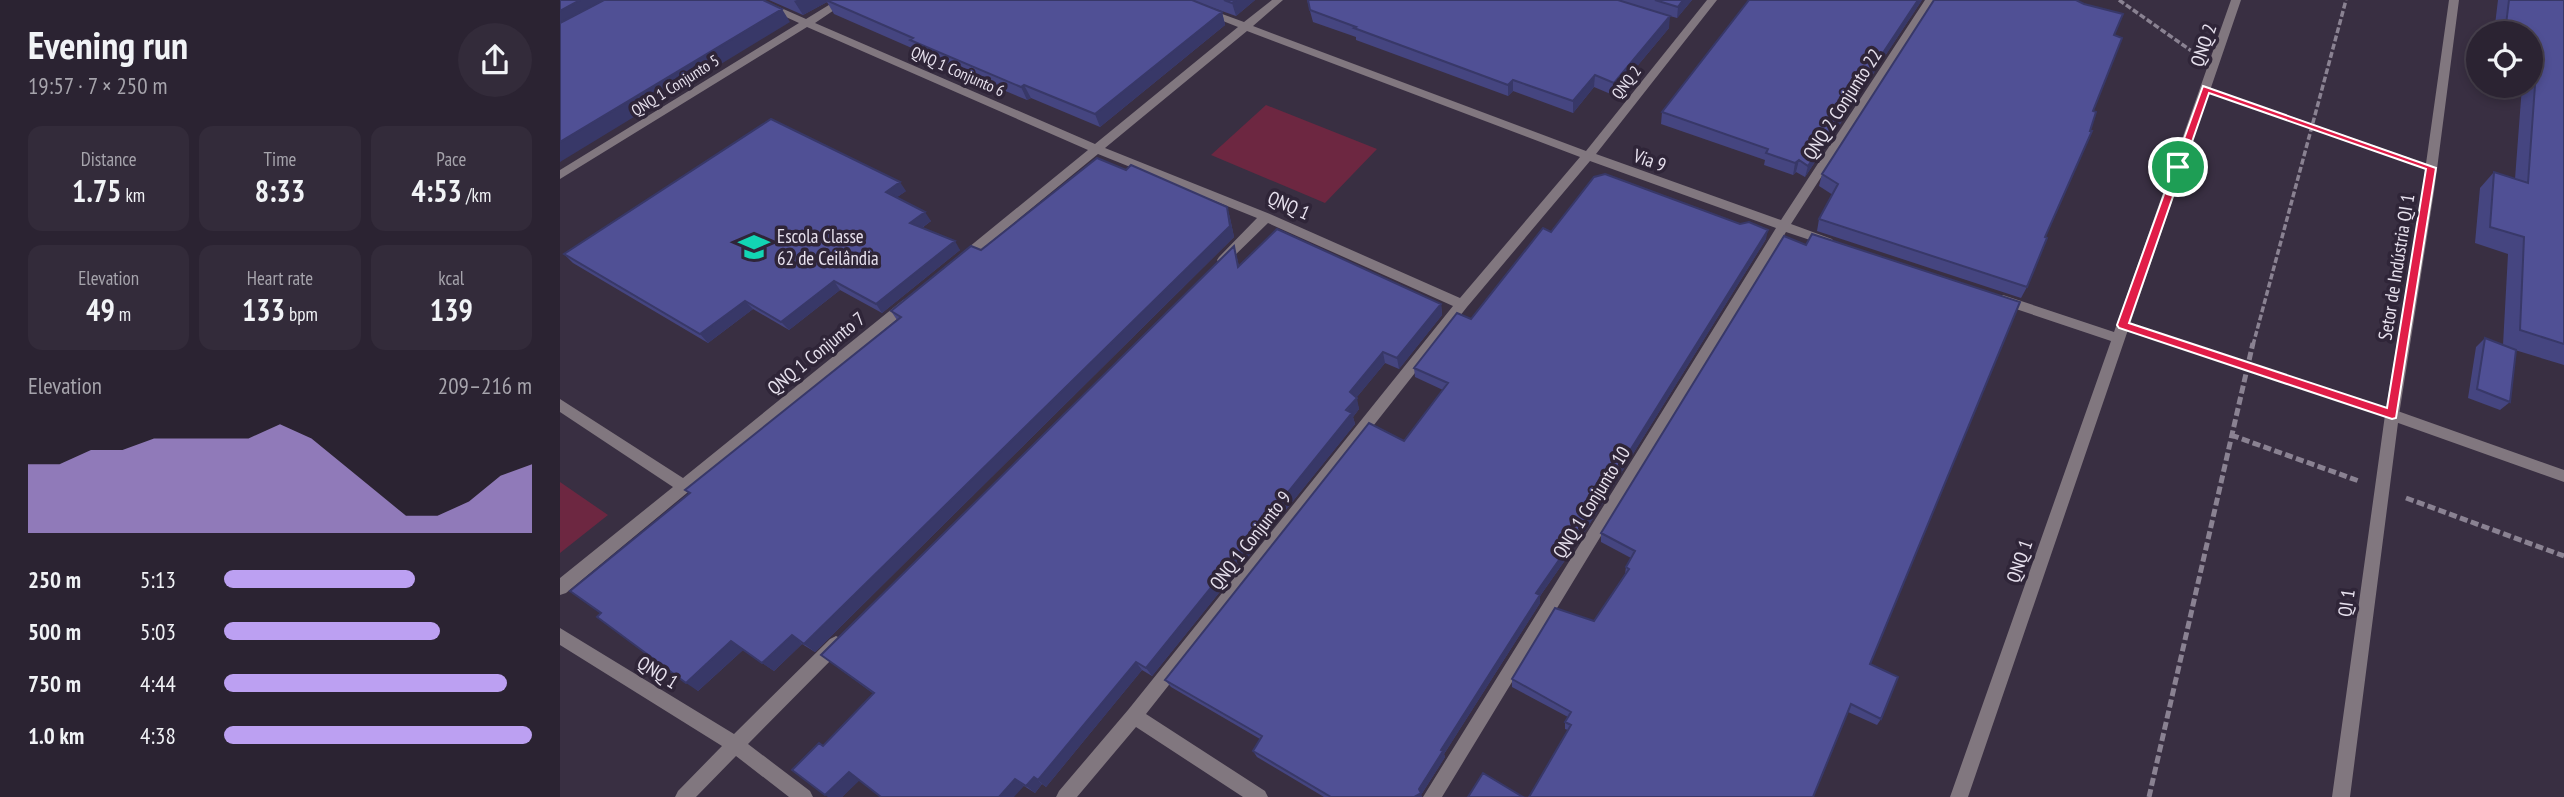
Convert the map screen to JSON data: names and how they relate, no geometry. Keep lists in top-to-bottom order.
{
  "streets": {
    "street": [
      "QNQ 2",
      "QNQ 1 Conjunto 6",
      "QNQ 1 Conjunto 5",
      "QNQ 2 Conjunto 22",
      "Via 9",
      "QNQ 1",
      "Setor de Indústria QI 1",
      "QNQ 1 Conjunto 7",
      "QNQ 1 Conjunto 10",
      "QNQ 1 Conjunto 9",
      "QI 1"
    ]
  },
  "crossings": [
    ["QNQ 2", "Via 9"],
    ["QNQ 2", "QNQ 1"],
    ["QNQ 1 Conjunto 6", "QNQ 1 Conjunto 5"],
    ["QNQ 1 Conjunto 6", "QNQ 1"],
    ["QNQ 2 Conjunto 22", "Via 9"],
    ["QNQ 2 Conjunto 22", "QNQ 1 Conjunto 10"],
    ["Via 9", "QNQ 1 Conjunto 10"],
    ["QNQ 1", "QNQ 1 Conjunto 9"],
    ["Setor de Indústria QI 1", "QI 1"]
  ],
  "places": {
    "school or university": ["Escola Classe 62 de Ceilândia"]
  },
  "page": {
    "heading": ["Evening run", "19:57 · 7 × 250 m"],
    "stats": [
      ["Distance", "1.75 km"],
      ["Time", "8:33"],
      ["Pace", "4:53 /km"],
      ["Elevation", "49 m"],
      ["Heart rate", "133 bpm"],
      ["kcal", "139"]
    ],
    "chart": ["Elevation", "209–216 m"],
    "list": [
      {
        "name": "250 m",
        "note": "5:13"
      },
      {
        "name": "500 m",
        "note": "5:03"
      },
      {
        "name": "750 m",
        "note": "4:44"
      },
      {
        "name": "1.0 km",
        "note": "4:38"
      }
    ]
  }
}
